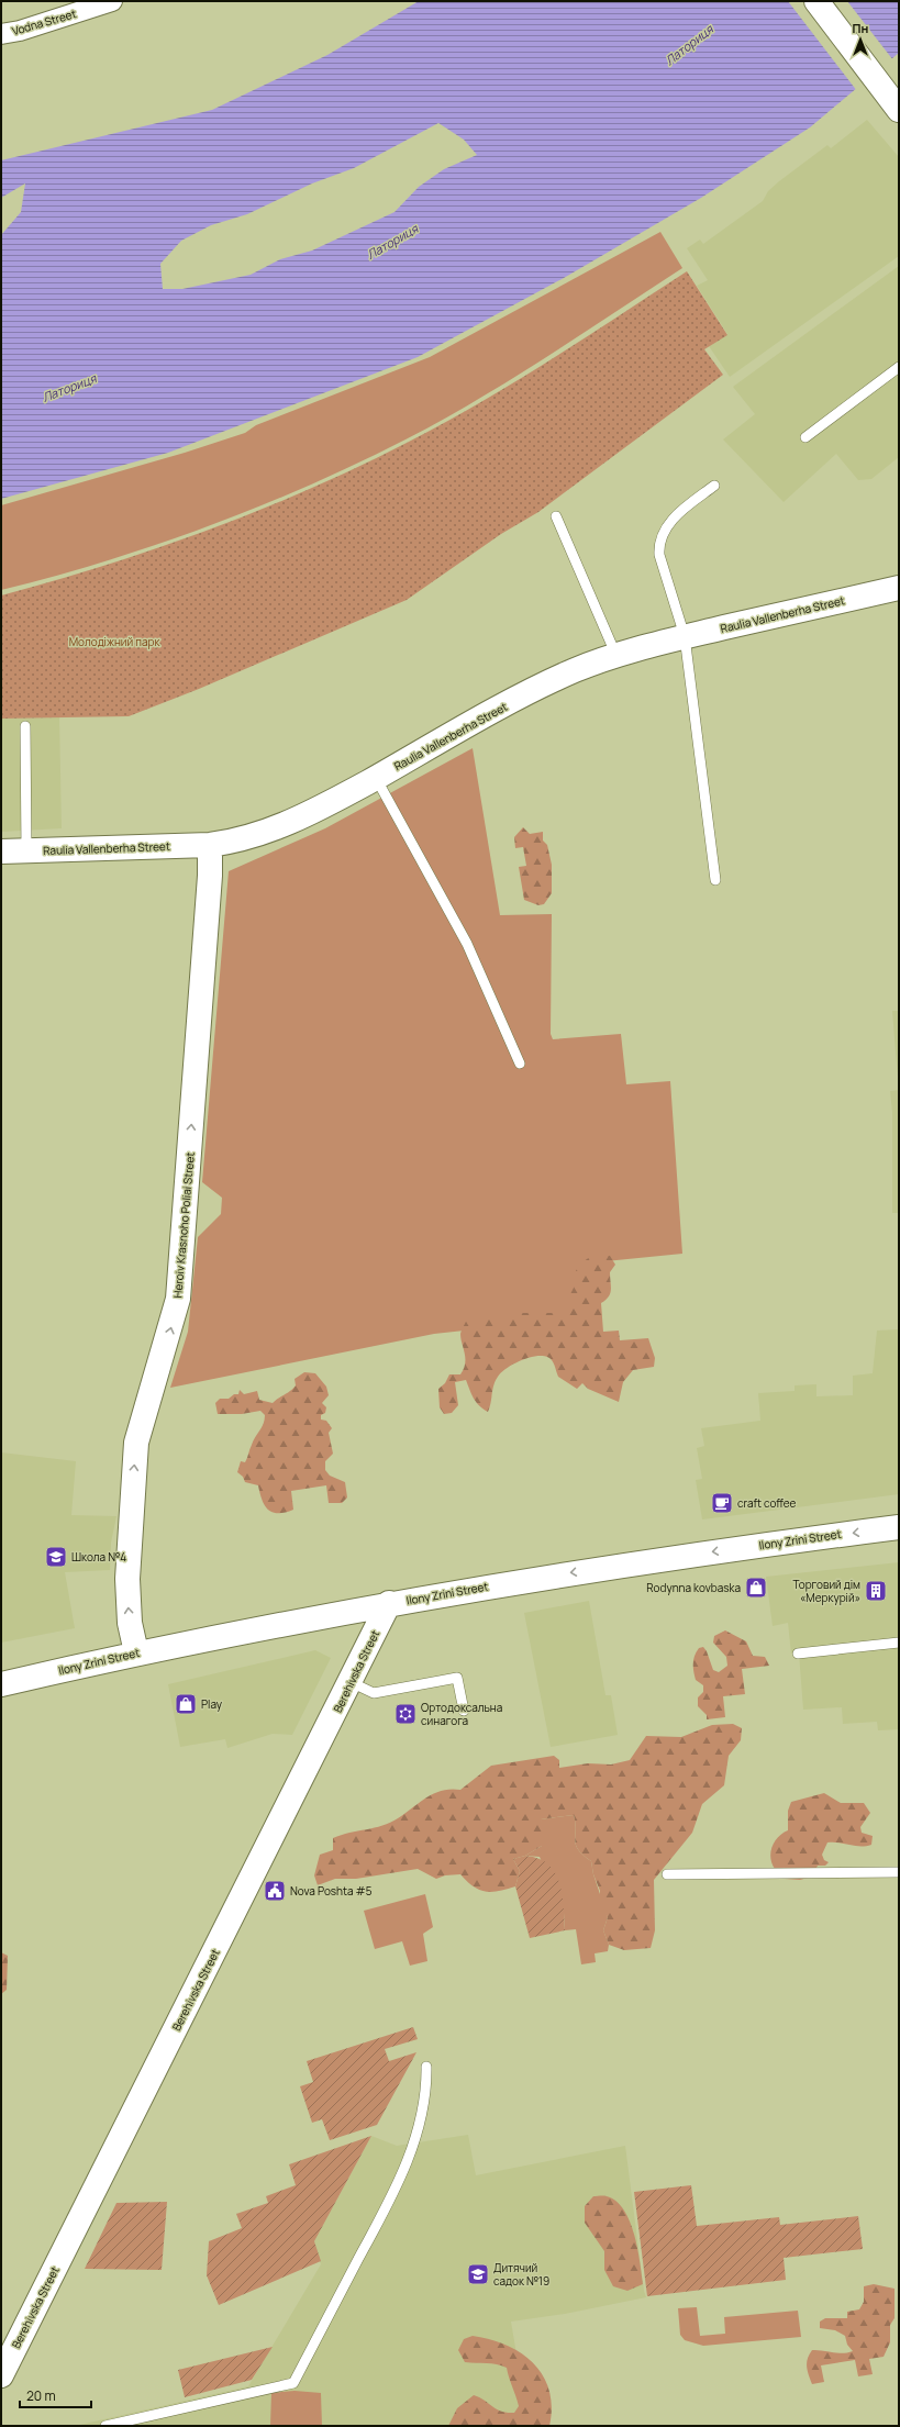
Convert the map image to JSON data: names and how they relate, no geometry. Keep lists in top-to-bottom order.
{
  "streets": {
    "street": [
      "Vodna Street",
      "Raulia Vallenberha Street",
      "Heroiv Krasnoho Poliai Street",
      "Ilony Zrini Street",
      "Berehivska Street"
    ]
  },
  "crossings": [
    ["Raulia Vallenberha Street", "Heroiv Krasnoho Poliai Street"],
    ["Heroiv Krasnoho Poliai Street", "Ilony Zrini Street"],
    ["Ilony Zrini Street", "Berehivska Street"]
  ],
  "one_way": ["Heroiv Krasnoho Poliai Street", "Ilony Zrini Street"],
  "water": ["Латориця"],
  "parks": ["Молодіжний парк"],
  "places": {
    "cafe": ["craft coffee"],
    "school or university": ["Школа №4", "Дитячий садок №19"],
    "shop": ["Rodynna kovbaska", "Play"],
    "building": ["Торговий дім «Меркурій»"],
    "synagogue": ["Ортодоксальна синагога"],
    "public building": ["Nova Poshta #5"]
  },
  "scale_bar": "20 m",
  "north": "top"
}
